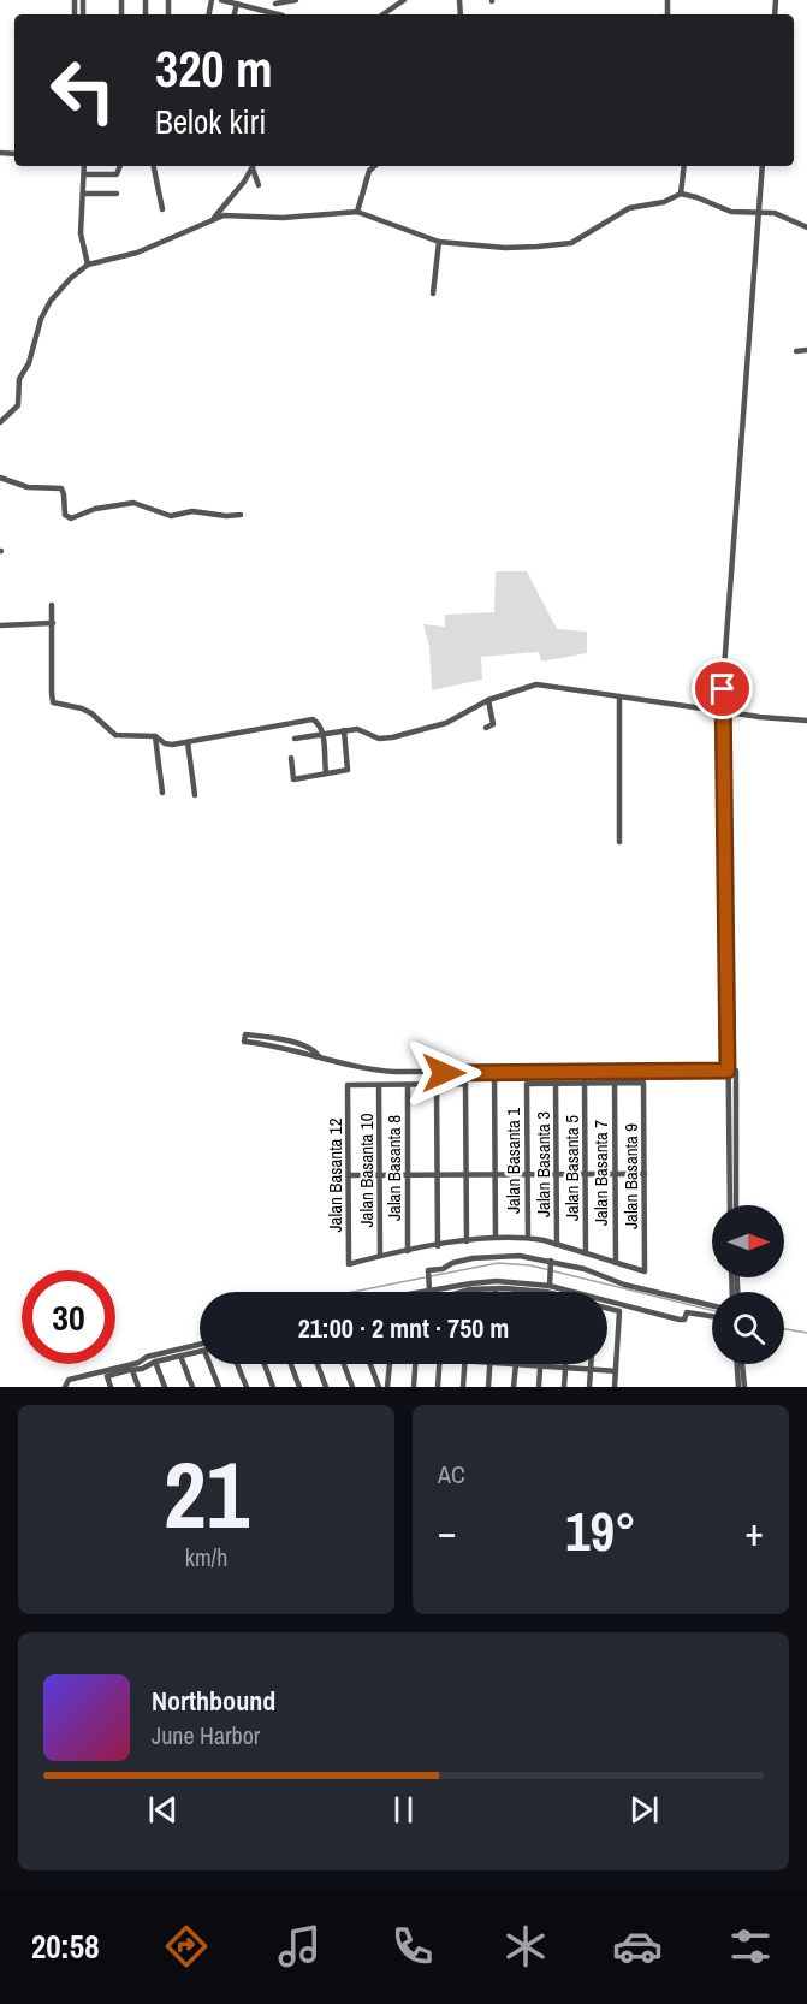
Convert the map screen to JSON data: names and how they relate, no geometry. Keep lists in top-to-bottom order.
{
  "streets": {
    "street": [
      "Jalan Basanta 1",
      "Jalan Basanta 3",
      "Jalan Basanta 8",
      "Jalan Basanta 5",
      "Jalan Basanta 10",
      "Jalan Basanta 7",
      "Jalan Basanta 12",
      "Jalan Basanta 9"
    ]
  },
  "crossings": [
    ["Jalan Basanta 1", "Jalan Basanta 3"],
    ["Jalan Basanta 10", "Jalan Basanta 12"],
    ["Jalan Basanta 7", "Jalan Basanta 9"]
  ],
  "north": "right",
  "page": {
    "turn": ["320 m", "Belok kiri"],
    "limit": "30",
    "trip": "21:00 · 2 mnt · 750 m",
    "tile": [
      ["21", "km/h"],
      "AC"
    ],
    "heat": ["−", "19°", "+"],
    "song": ["Northbound", "June Harbor"],
    "tabs": "20:58"
  }
}
